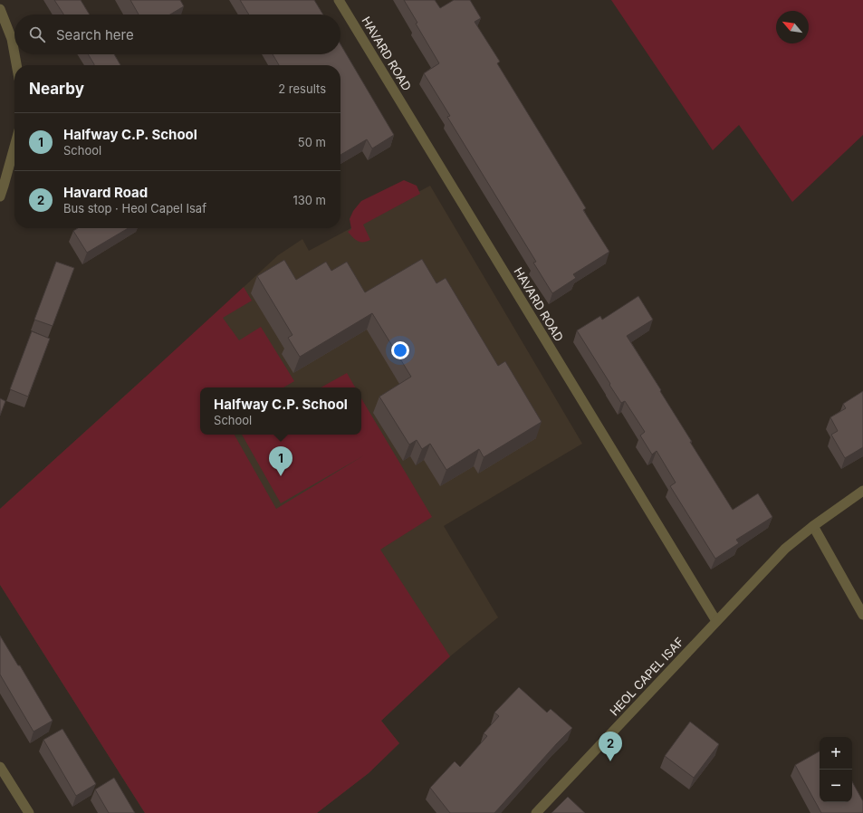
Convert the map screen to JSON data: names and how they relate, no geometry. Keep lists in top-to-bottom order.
{
  "streets": {
    "street": ["HAVARD ROAD", "HEOL CAPEL ISAF"]
  },
  "crossings": [
    ["HAVARD ROAD", "HEOL CAPEL ISAF"]
  ],
  "north": "top left",
  "page": {
    "search": "Search here",
    "heading": ["Nearby", "2 results"],
    "list": [
      {
        "mark": "1",
        "name": "Halfway C.P. School",
        "note": "School",
        "value": "50 m"
      },
      {
        "mark": "2",
        "name": "Havard Road",
        "note": "Bus stop · Heol Capel Isaf",
        "value": "130 m"
      }
    ],
    "popup": ["Halfway C.P. School", "School"],
    "pins": ["1", "2"],
    "map_buttons": ["+", "−"]
  }
}
